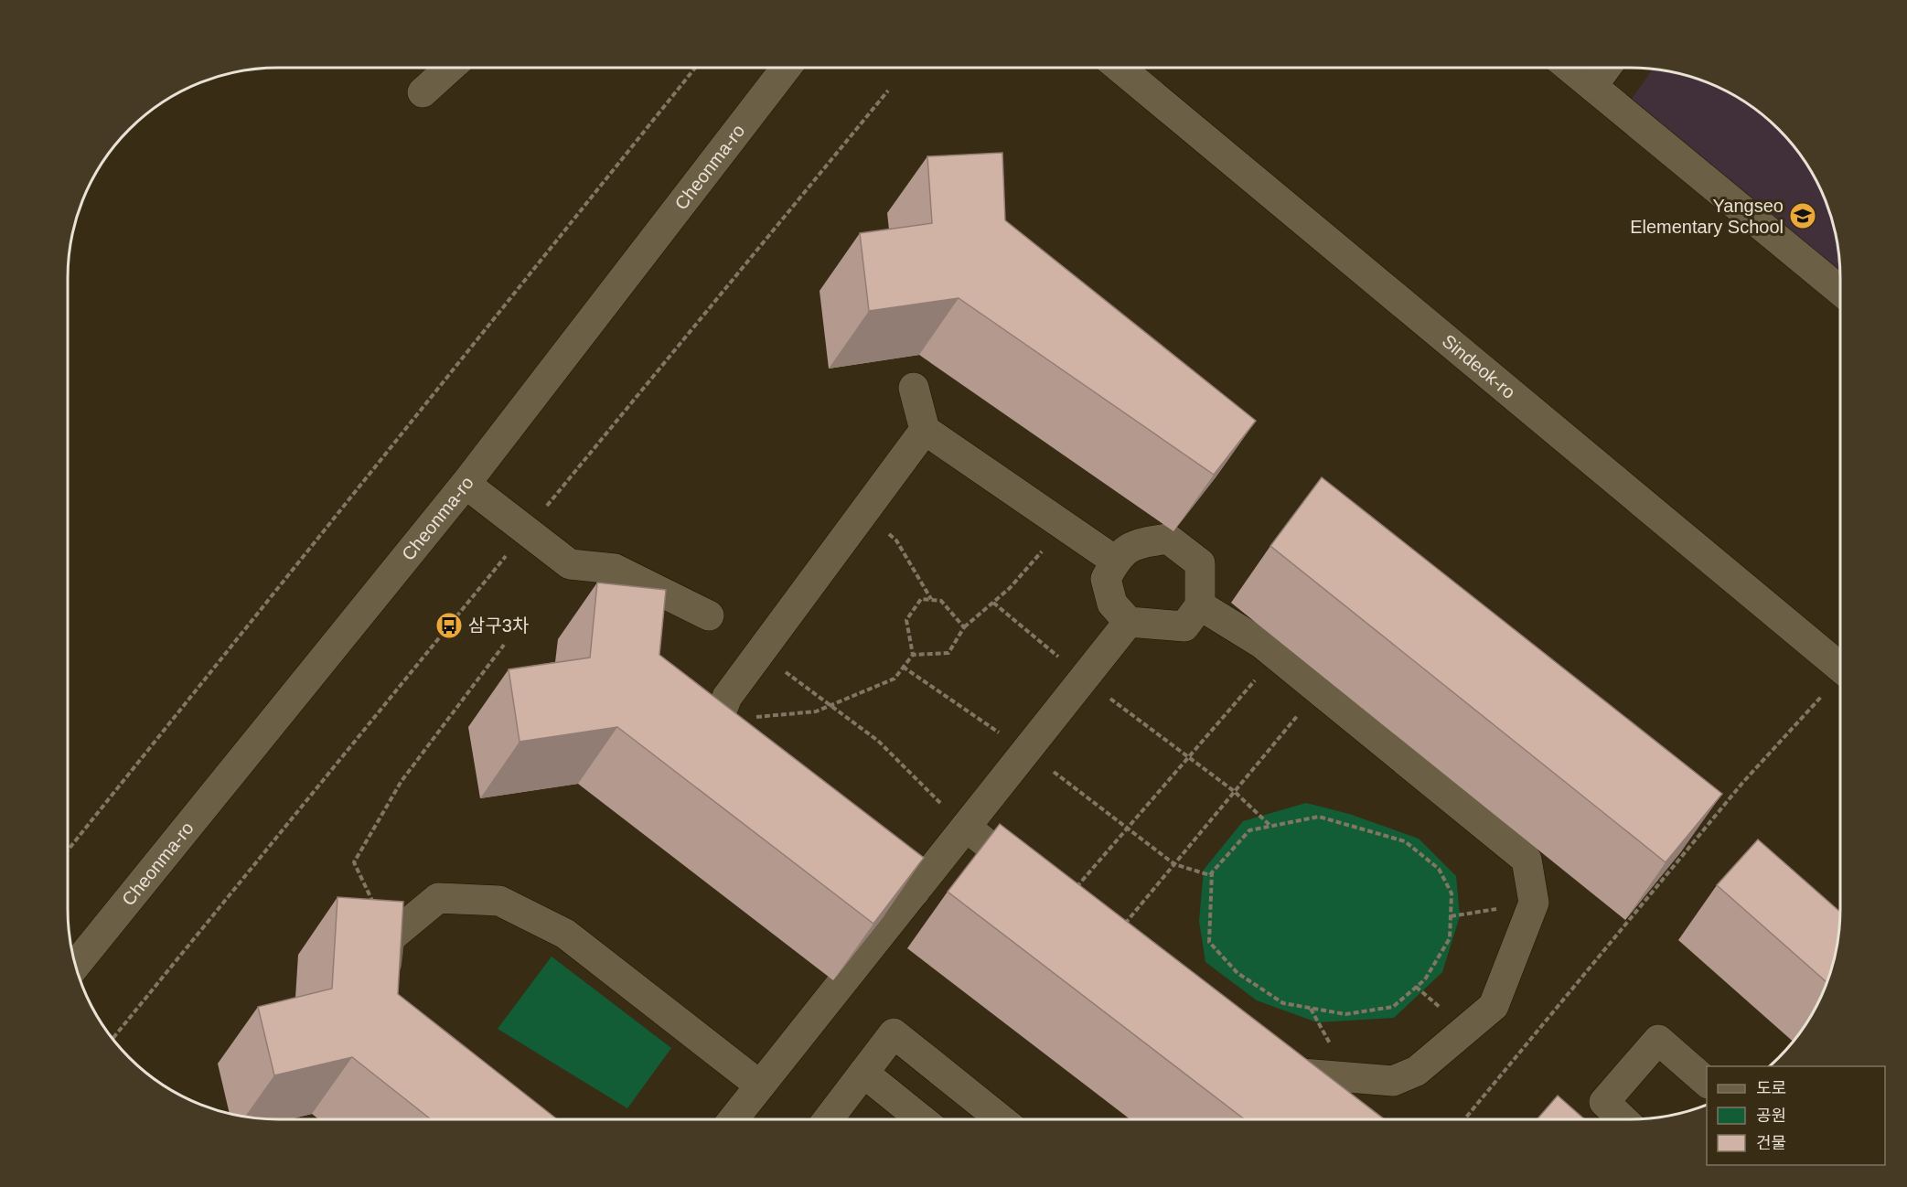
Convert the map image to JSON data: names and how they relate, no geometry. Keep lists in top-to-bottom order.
{
  "streets": {
    "street": ["Cheonma-ro", "Sindeok-ro"]
  },
  "places": {
    "school or university": ["Yangseo Elementary School"],
    "bus stop": ["삼구3차"]
  },
  "legend": ["도로", "공원", "건물"]
}
